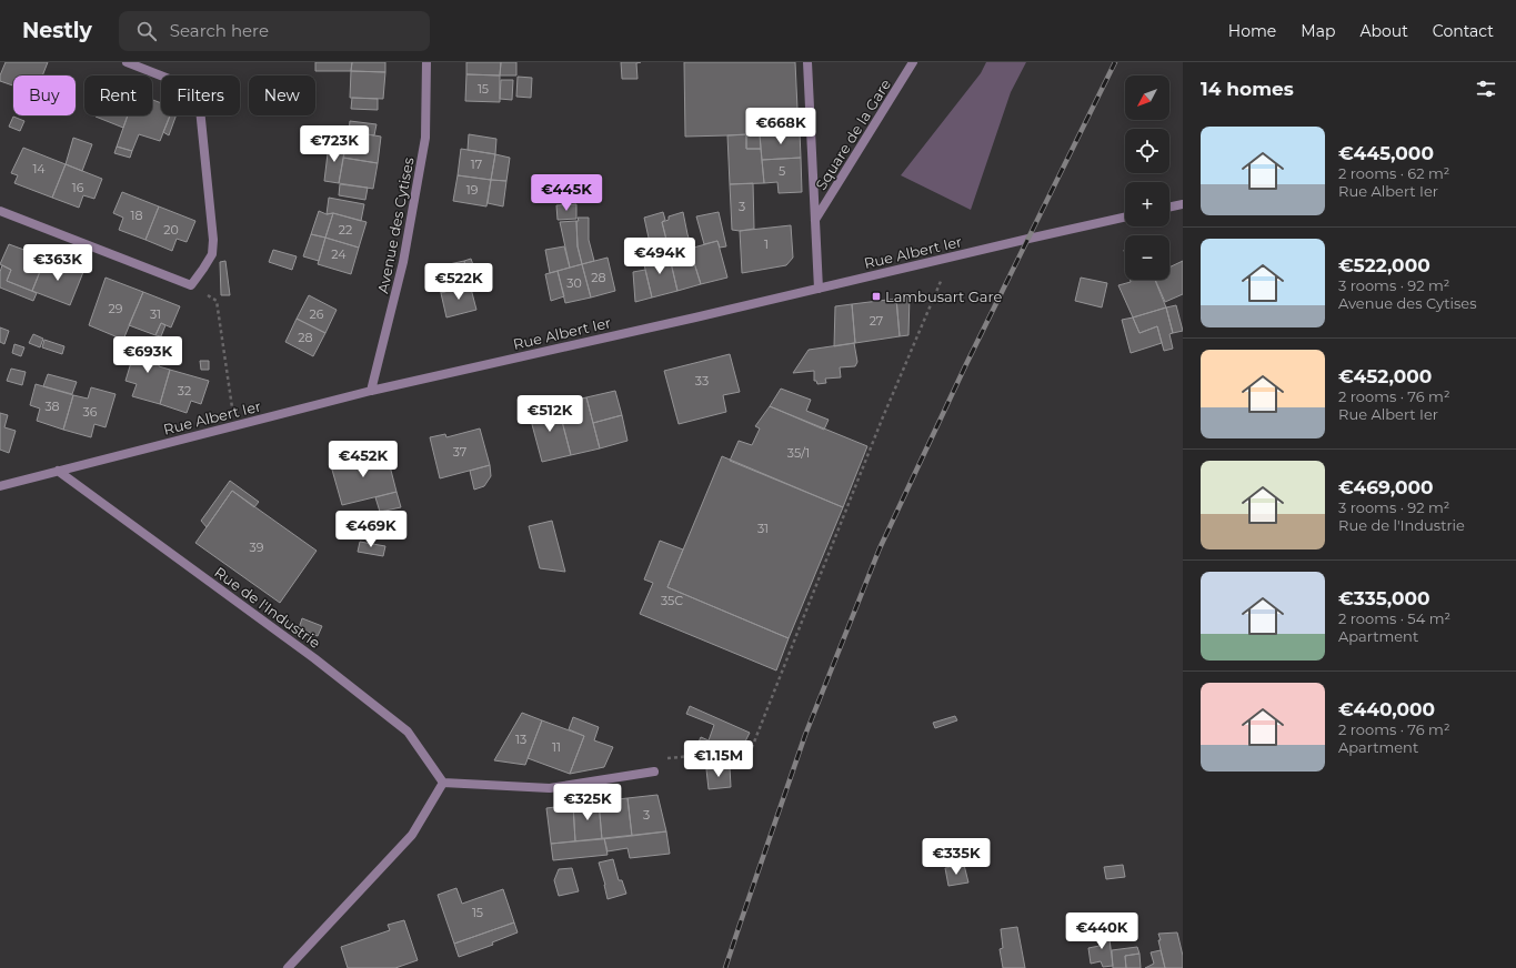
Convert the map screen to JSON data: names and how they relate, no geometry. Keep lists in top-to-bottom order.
{
  "streets": {
    "street": [
      "Square de la Gare",
      "Avenue des Cytises",
      "Rue Albert Ier",
      "Rue de l'Industrie"
    ]
  },
  "crossings": [
    ["Square de la Gare", "Rue Albert Ier"],
    ["Avenue des Cytises", "Rue Albert Ier"],
    ["Rue Albert Ier", "Rue de l'Industrie"]
  ],
  "places": {
    "transit": ["Lambusart Gare"]
  },
  "house_numbers": [
    "15",
    "17",
    "14",
    "5",
    "16",
    "19",
    "3",
    "18",
    "20",
    "22",
    "1",
    "24",
    "28",
    "30",
    "29",
    "31",
    "26",
    "27",
    "28",
    "33",
    "32",
    "38",
    "36",
    "37",
    "35/1",
    "31",
    "39",
    "35C",
    "13",
    "11",
    "3",
    "15"
  ],
  "north": "bottom left",
  "page": {
    "header": "Nestly",
    "search": "Search here",
    "nav": [
      "Home",
      "Map",
      "About",
      "Contact"
    ],
    "heading": "14 homes",
    "map_buttons": ["+", "−"],
    "chip": [
      "Buy",
      "Rent",
      "Filters",
      "New"
    ],
    "price": [
      "€668K",
      "€723K",
      "€445K",
      "€494K",
      "€363K",
      "€522K",
      "€693K",
      "€512K",
      "€452K",
      "€469K",
      "€1.15M",
      "€325K",
      "€335K",
      "€440K"
    ],
    "list": [
      {
        "name": "€445,000",
        "note": "2 rooms · 62 m² · Rue Albert Ier"
      },
      {
        "name": "€522,000",
        "note": "3 rooms · 92 m² · Avenue des Cytises"
      },
      {
        "name": "€452,000",
        "note": "2 rooms · 76 m² · Rue Albert Ier"
      },
      {
        "name": "€469,000",
        "note": "3 rooms · 92 m² · Rue de l'Industrie"
      },
      {
        "name": "€335,000",
        "note": "2 rooms · 54 m² · Apartment"
      },
      {
        "name": "€440,000",
        "note": "2 rooms · 76 m² · Apartment"
      }
    ]
  }
}
